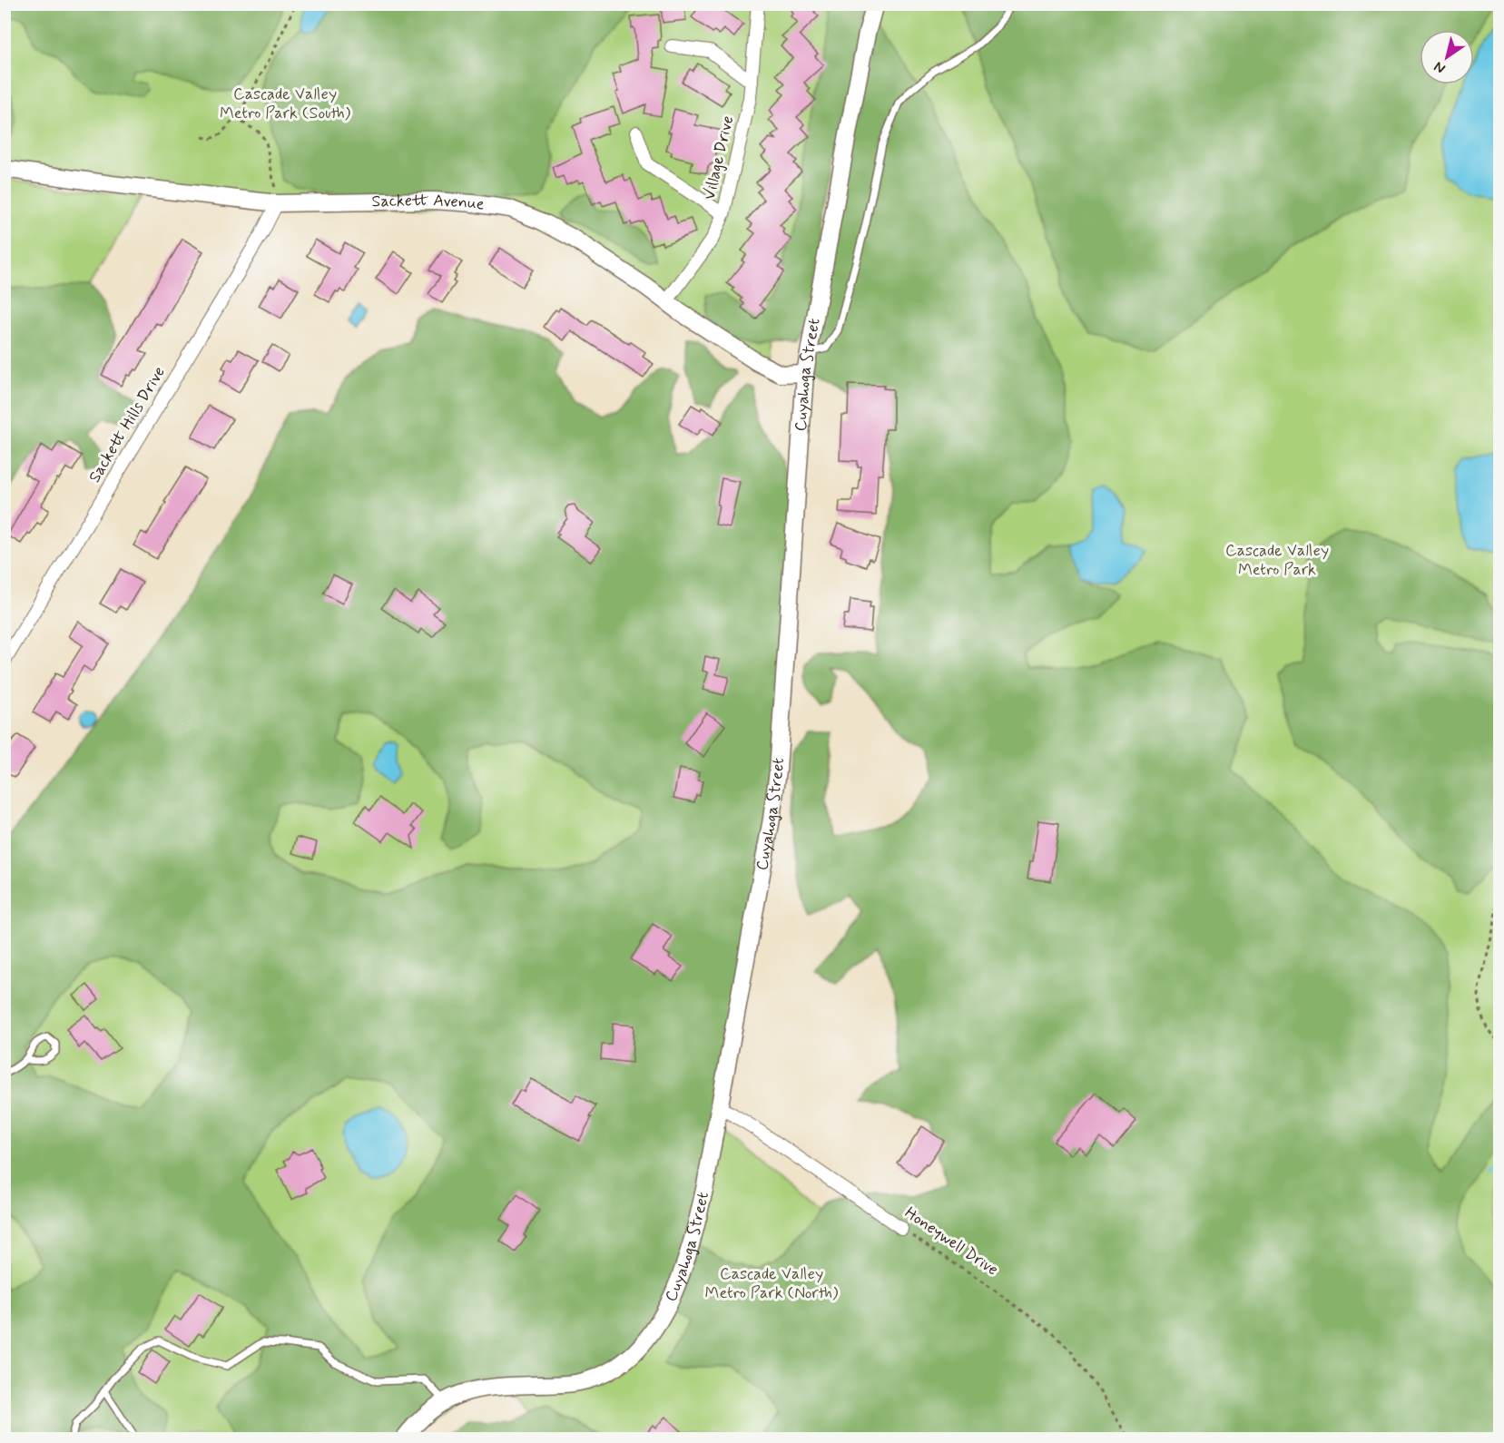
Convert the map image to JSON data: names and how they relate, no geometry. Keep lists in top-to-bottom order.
{
  "streets": {
    "street": [
      "Village Drive",
      "Sackett Avenue",
      "Cuyahoga Street",
      "Sackett Hills Drive",
      "Honeywell Drive"
    ]
  },
  "crossings": [
    ["Village Drive", "Sackett Avenue"],
    ["Sackett Avenue", "Cuyahoga Street"],
    ["Sackett Avenue", "Sackett Hills Drive"],
    ["Cuyahoga Street", "Honeywell Drive"]
  ],
  "parks": ["Cascade Valley Metro Park (South)", "Cascade Valley Metro Park", "Cascade Valley Metro Park (North)"],
  "north": "bottom left"
}
